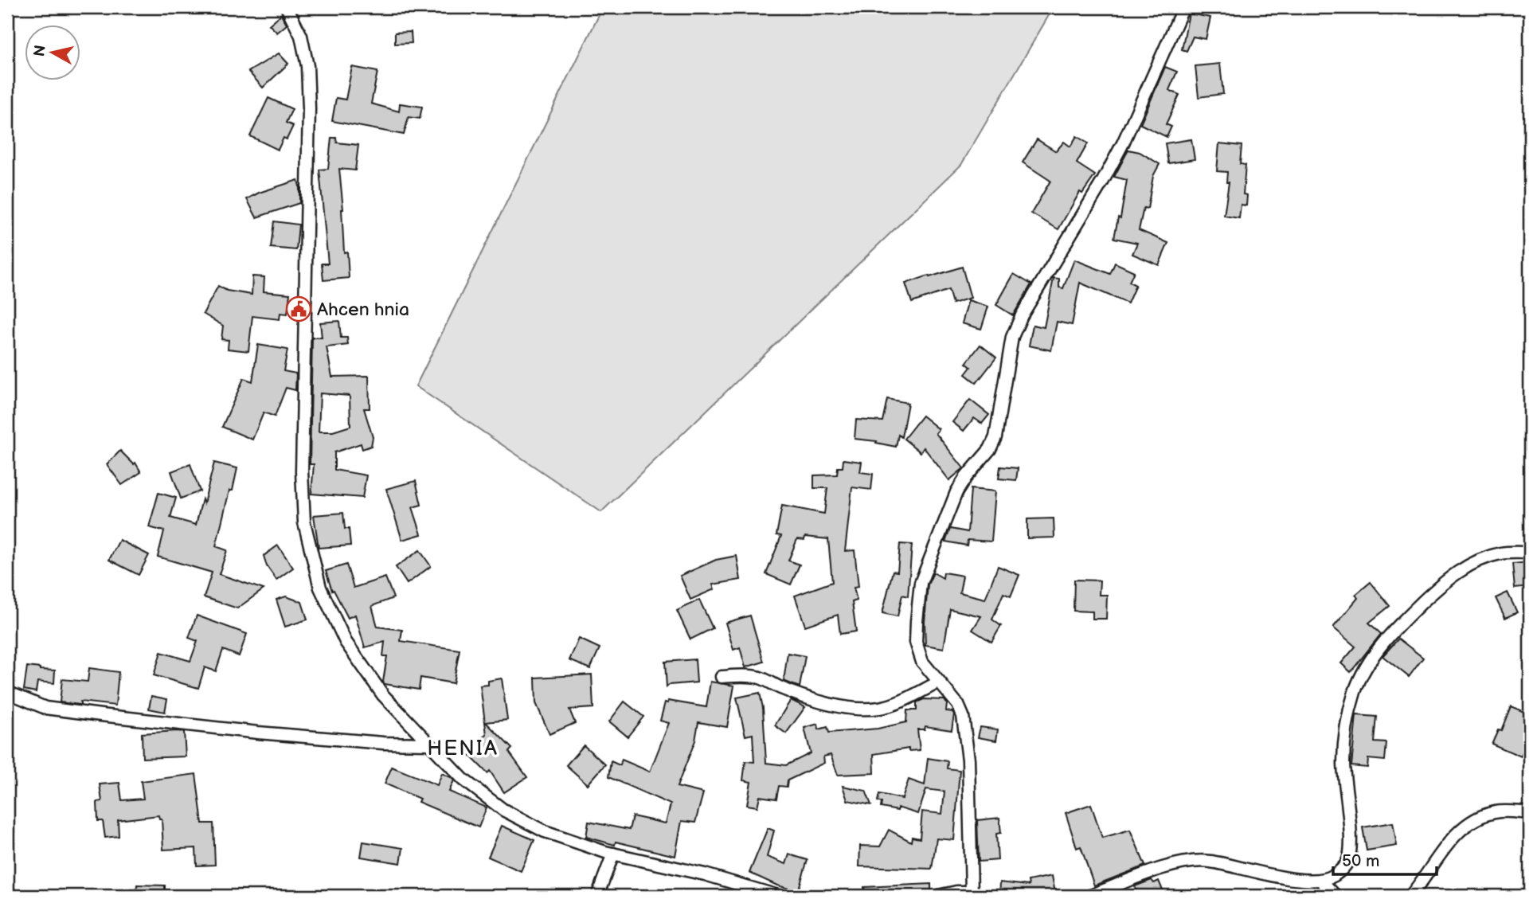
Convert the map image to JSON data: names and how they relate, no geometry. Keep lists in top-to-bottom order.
{
  "districts": ["HENIA"],
  "places": {
    "public building": ["Ahcen hnia"]
  },
  "scale_bar": "50 m",
  "north": "left"
}
